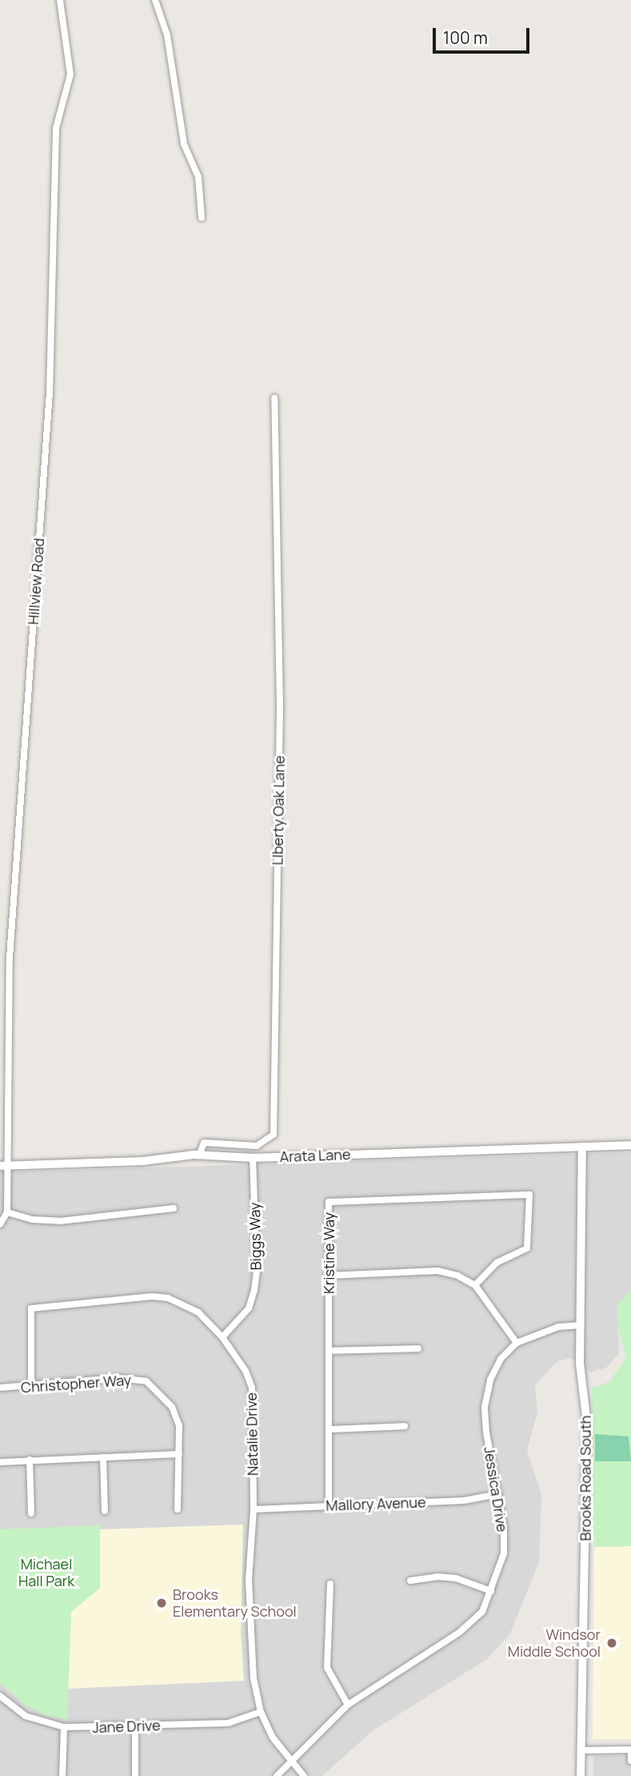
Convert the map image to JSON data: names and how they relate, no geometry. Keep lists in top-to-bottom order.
{
  "streets": {
    "street": [
      "Hillview Road",
      "LIberty Oak Lane",
      "Arata Lane",
      "Biggs Way",
      "Kristine Way",
      "Christopher Way",
      "Natalie Drive",
      "Brooks Road South",
      "Jessica Drive",
      "Mallory Avenue",
      "Jane Drive"
    ]
  },
  "crossings": [
    ["Hillview Road", "Arata Lane"],
    ["LIberty Oak Lane", "Arata Lane"],
    ["Arata Lane", "Biggs Way"],
    ["Arata Lane", "Brooks Road South"],
    ["Biggs Way", "Natalie Drive"],
    ["Kristine Way", "Mallory Avenue"],
    ["Christopher Way", "Natalie Drive"],
    ["Natalie Drive", "Jessica Drive"],
    ["Natalie Drive", "Mallory Avenue"],
    ["Natalie Drive", "Jane Drive"],
    ["Brooks Road South", "Jessica Drive"],
    ["Jessica Drive", "Mallory Avenue"]
  ],
  "parks": ["Michael Hall Park"],
  "places": ["Brooks Elementary School", "Windsor Middle School"],
  "scale_bar": "100 m"
}
